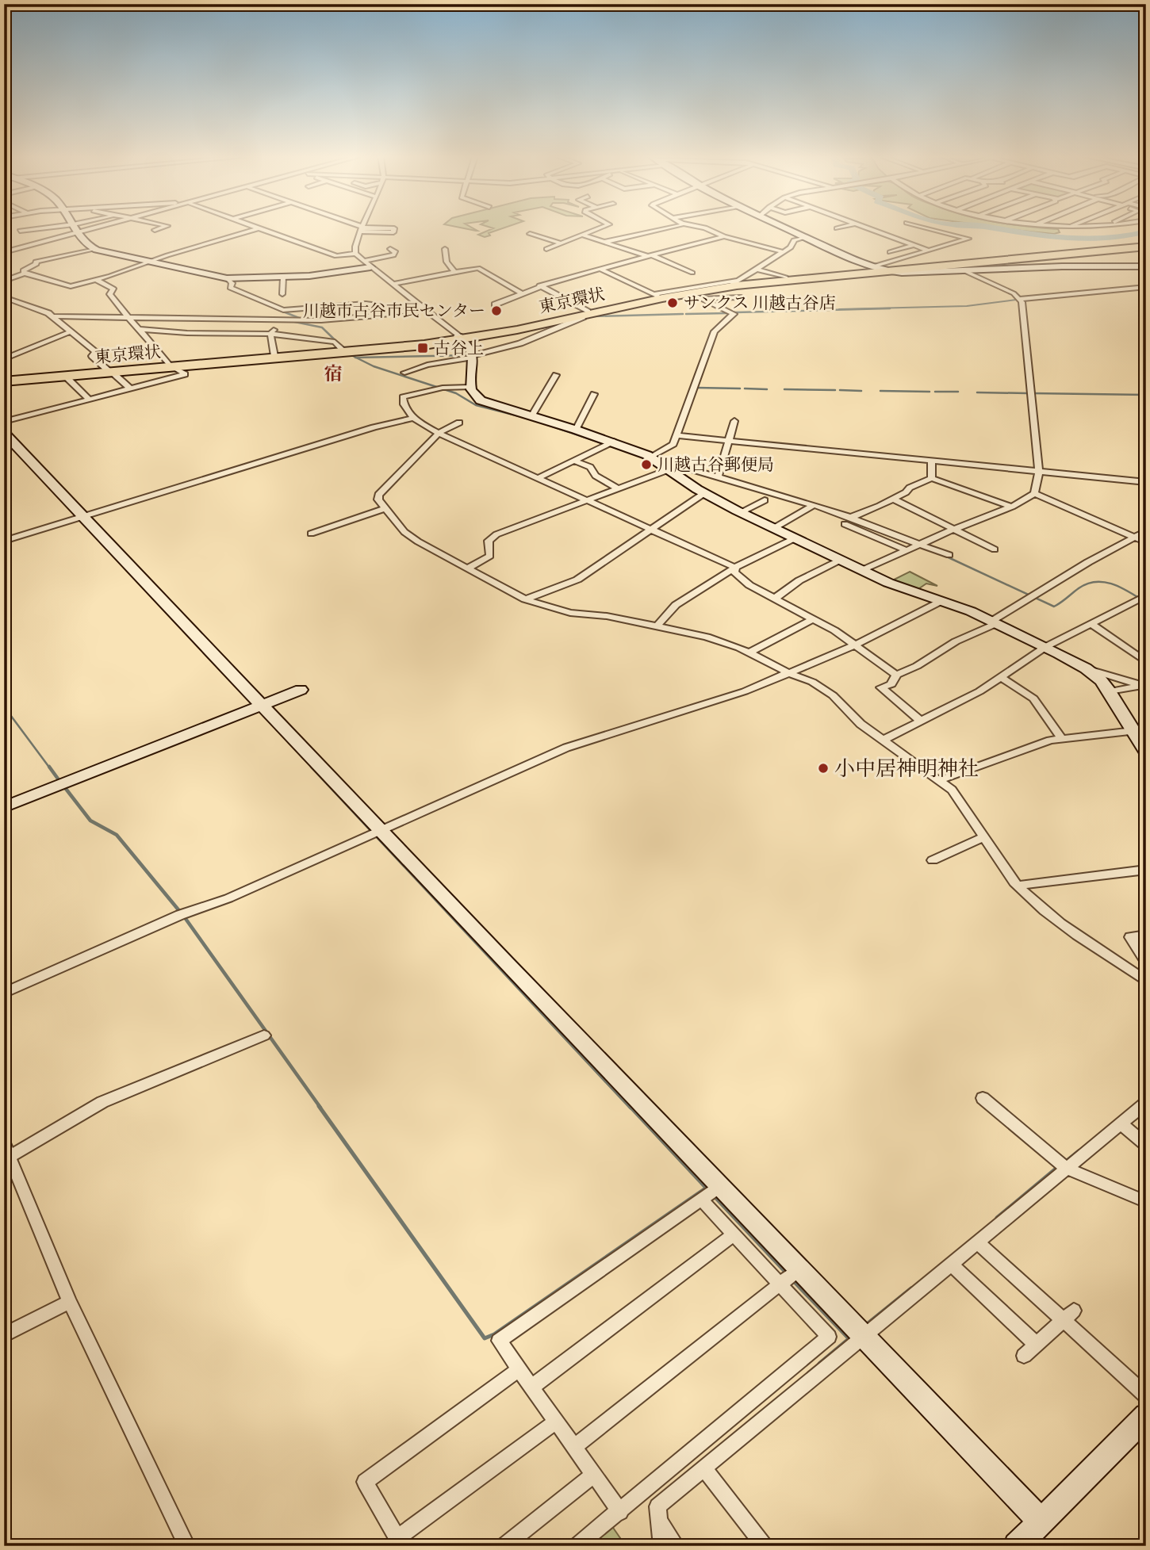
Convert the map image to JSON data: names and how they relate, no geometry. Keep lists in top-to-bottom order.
{
  "streets": {
    "highway": ["東京環状"]
  },
  "districts": ["宿"],
  "places": {
    "other": [
      "サンクス 川越古谷店",
      "川越市古谷市民センター",
      "川越古谷郵便局",
      "小中居神明神社"
    ],
    "transit": ["古谷上"]
  }
}
